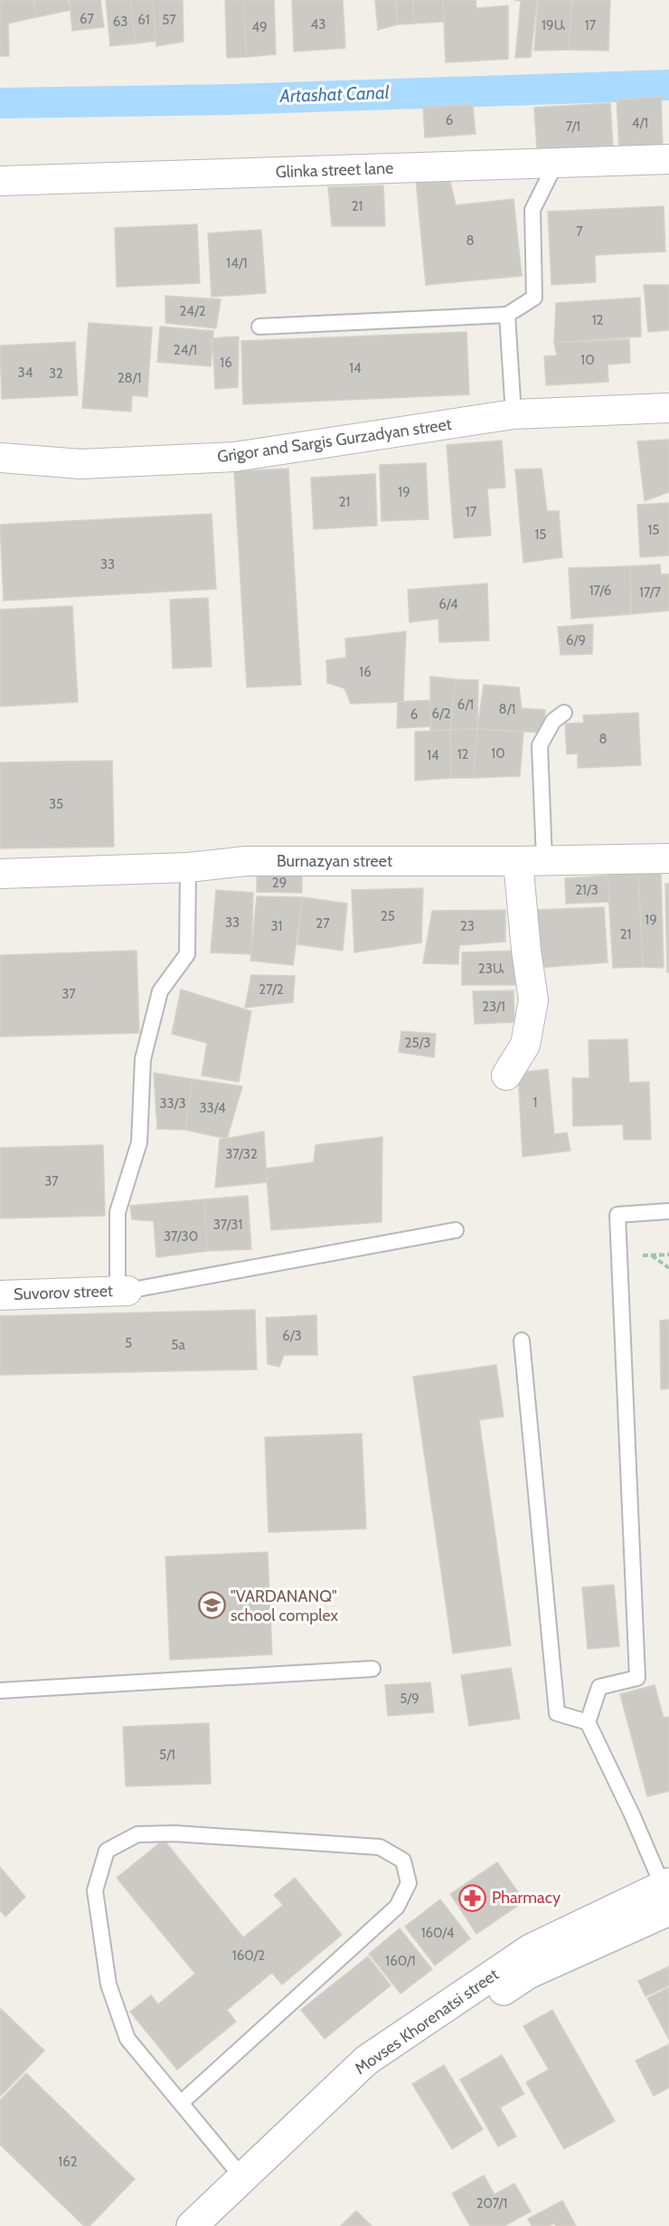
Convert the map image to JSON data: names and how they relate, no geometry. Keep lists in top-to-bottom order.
{
  "streets": {
    "main road": ["Movses Khorenatsi street"],
    "street": [
      "Glinka street lane",
      "Grigor and Sargis Gurzadyan street",
      "Burnazyan street",
      "Suvorov street"
    ]
  },
  "water": ["Artashat Canal"],
  "places": {
    "school or university": ["\"VARDANANQ\" school complex"],
    "pharmacy": ["Pharmacy"]
  },
  "house_numbers": [
    "67",
    "61",
    "57",
    "63",
    "43",
    "19Ա",
    "17",
    "49",
    "6",
    "4/1",
    "7/1",
    "21",
    "7",
    "8",
    "14/1",
    "24/2",
    "12",
    "24/1",
    "10",
    "16",
    "14",
    "34",
    "32",
    "28/1",
    "19",
    "21",
    "17",
    "15",
    "15",
    "33",
    "17/6",
    "17/7",
    "6/4",
    "6/9",
    "16",
    "6/1",
    "8/1",
    "6/2",
    "6",
    "8",
    "10",
    "12",
    "14",
    "35",
    "29",
    "21/3",
    "25",
    "19",
    "33",
    "27",
    "31",
    "23",
    "21",
    "23Ա",
    "27/2",
    "37",
    "23/1",
    "25/3",
    "1",
    "33/3",
    "33/4",
    "37/32",
    "37",
    "37/31",
    "37/30",
    "6/3",
    "5",
    "5a",
    "5/9",
    "5/1",
    "160/4",
    "160/2",
    "160/1",
    "162",
    "207/1"
  ]
}
